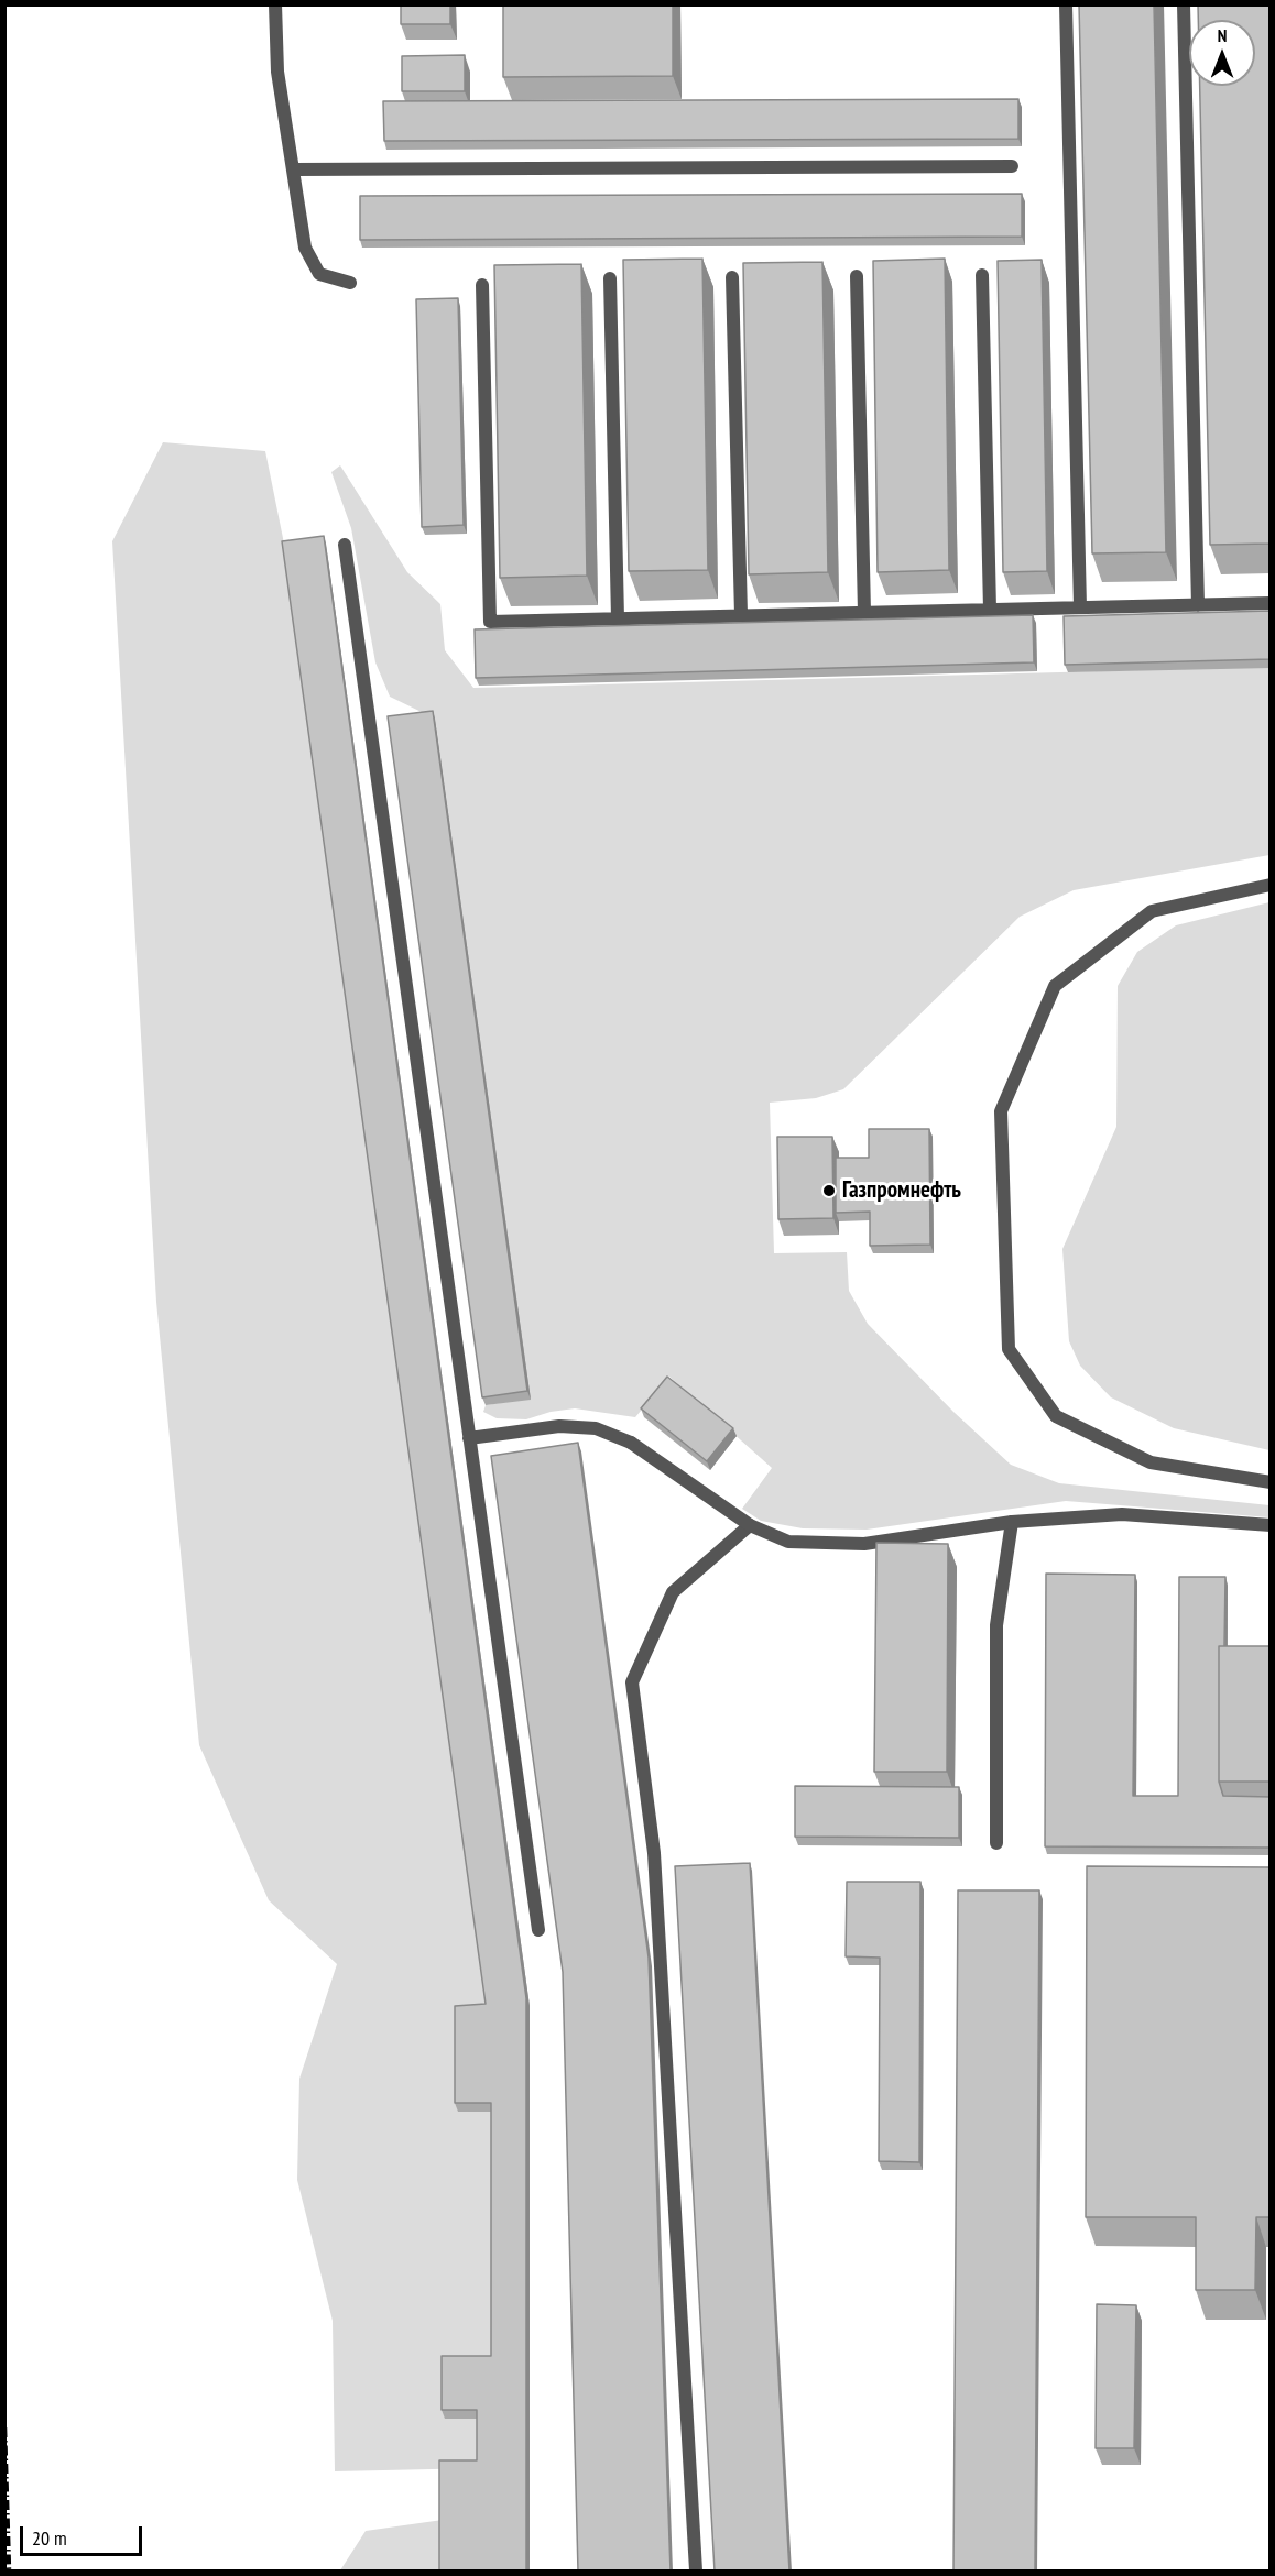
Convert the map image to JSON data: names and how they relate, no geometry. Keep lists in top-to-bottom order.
{
  "places": ["Газпромнефть"],
  "scale_bar": "20 m",
  "north": "top"
}
